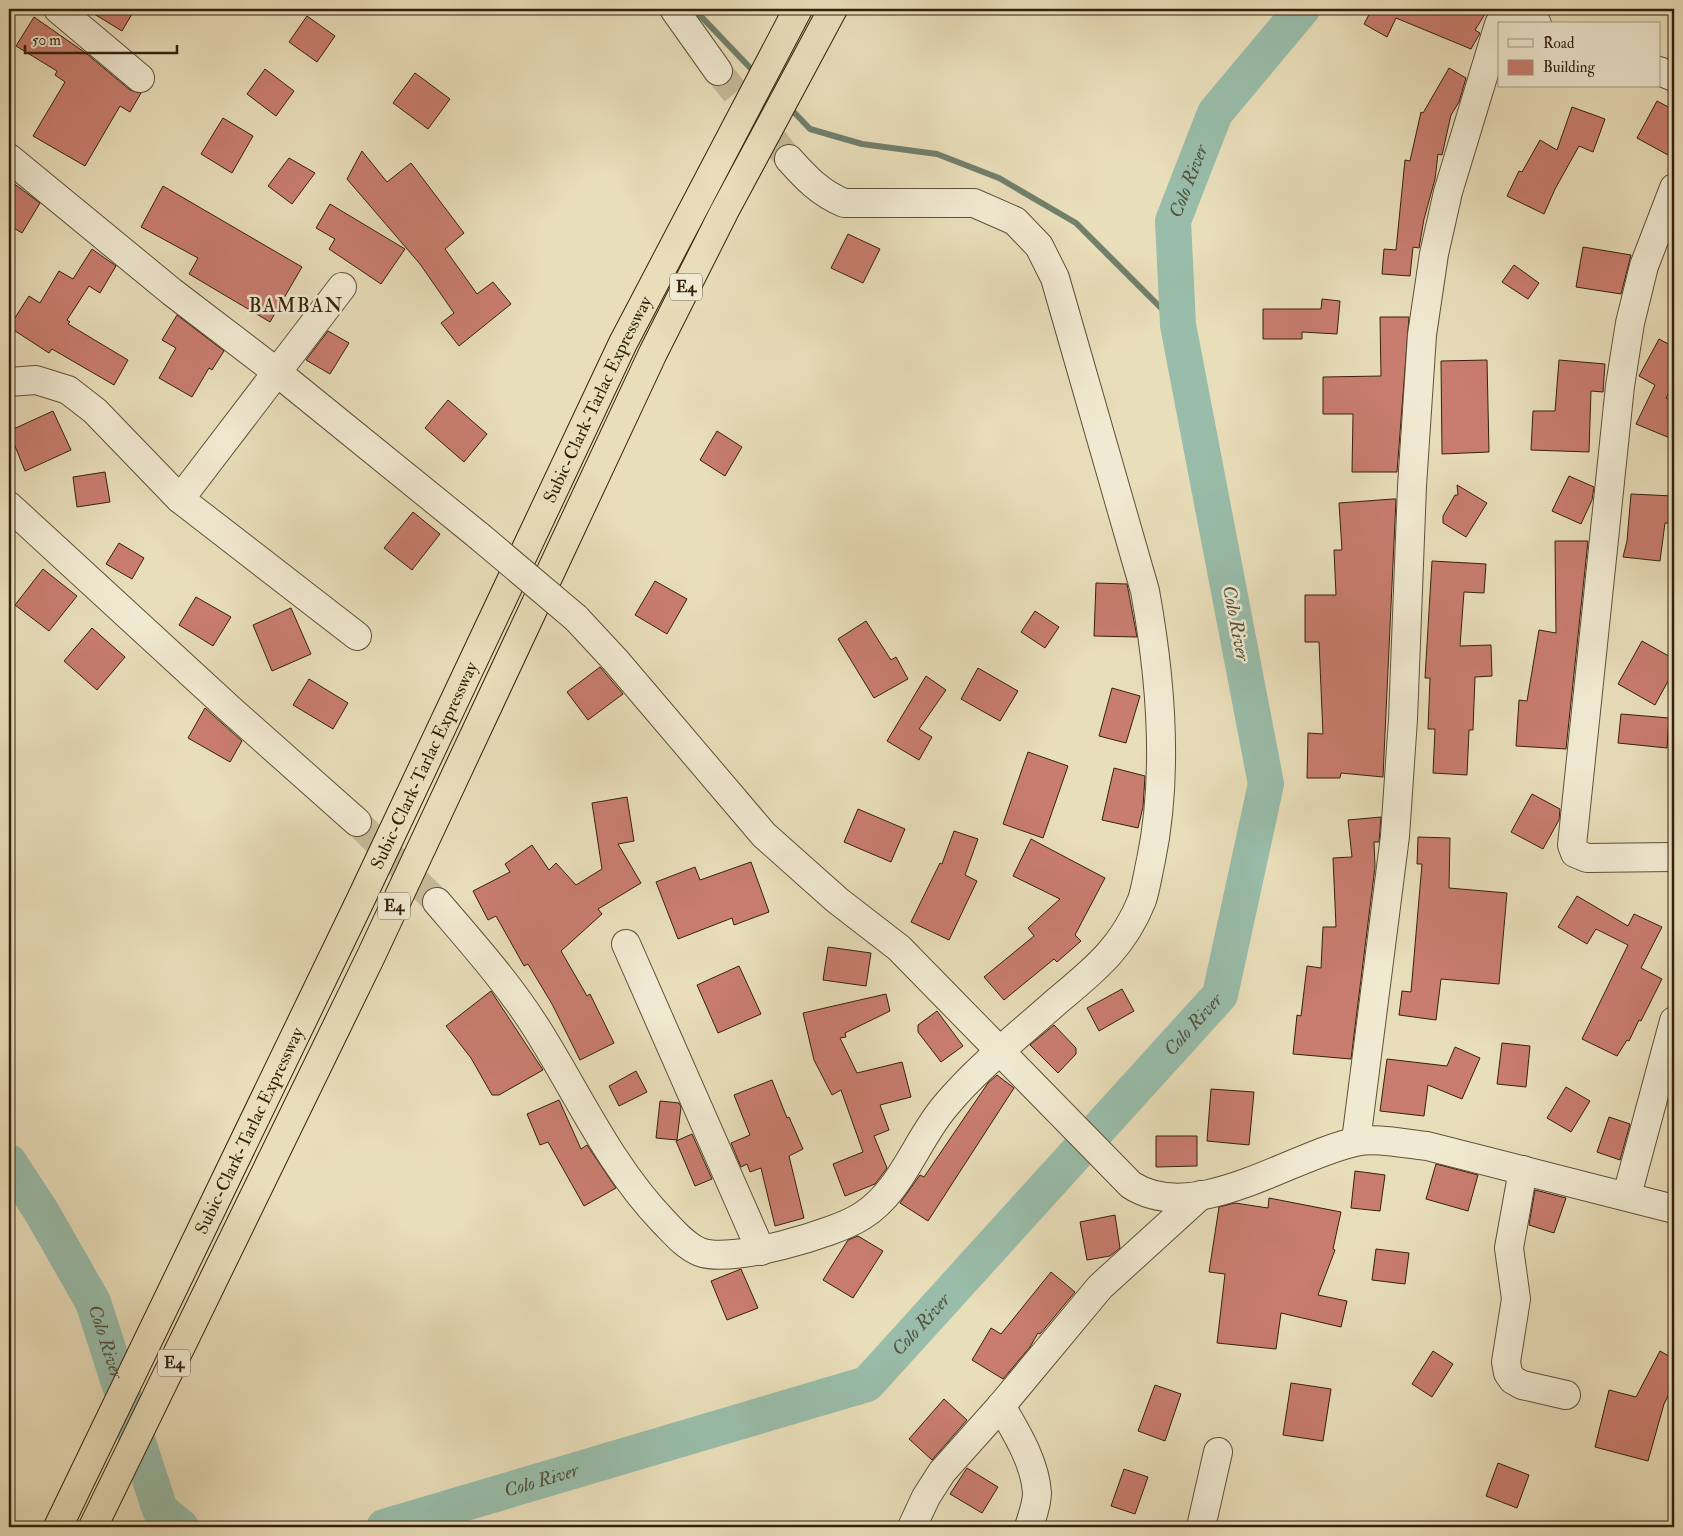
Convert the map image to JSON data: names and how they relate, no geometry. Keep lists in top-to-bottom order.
{
  "streets": {
    "highway": ["E4", "Subic-Clark-Tarlac Expressway"]
  },
  "districts": ["BAMBAN"],
  "water": ["Colo River"],
  "legend": ["Road", "Building"],
  "scale_bar": "50 m"
}
